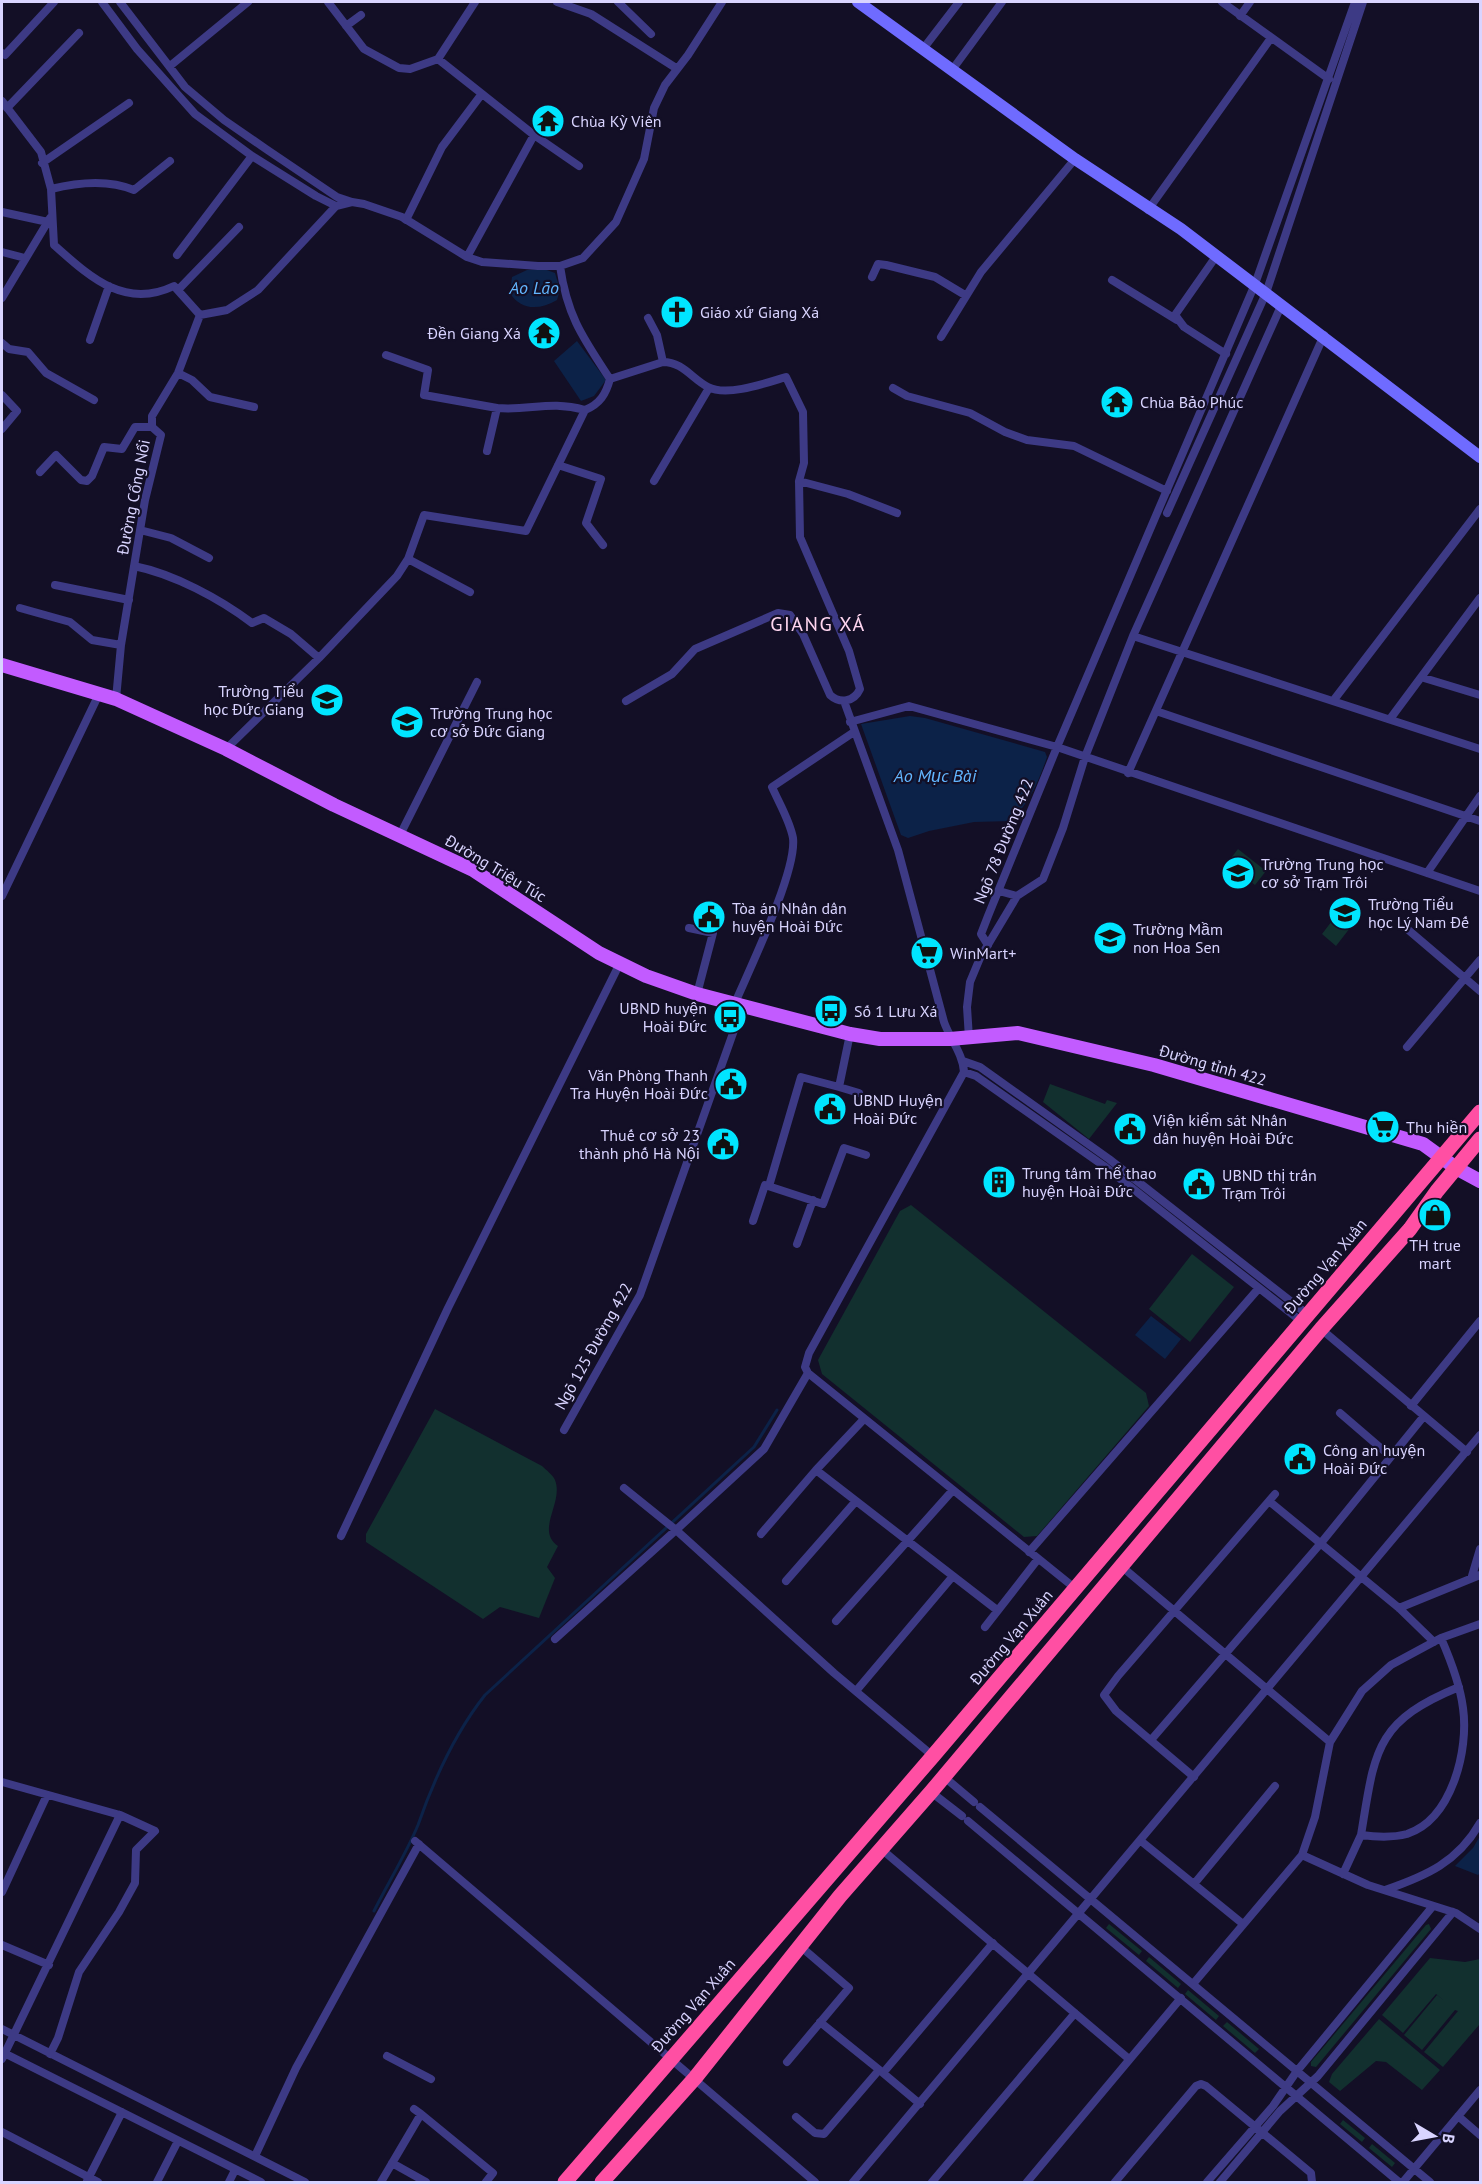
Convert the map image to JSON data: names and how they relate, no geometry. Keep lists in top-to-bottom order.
{
  "streets": {
    "highway": ["Đường Vạn Xuân"],
    "main road": ["Đường Triệu Túc", "Đường tỉnh 422"],
    "street": ["Đường Cổng Nổi", "Ngõ 78 Đường 422", "Ngõ 125 Đường 422"]
  },
  "crossings": [
    ["Đường Cổng Nổi", "Đường Triệu Túc"],
    ["Đường Triệu Túc", "Đường tỉnh 422"],
    ["Đường Triệu Túc", "Ngõ 125 Đường 422"],
    ["Đường tỉnh 422", "Đường Vạn Xuân"]
  ],
  "districts": ["GIANG XÁ"],
  "water": ["Ao Lão", "Ao Mục Bài"],
  "places": {
    "temple": ["Chùa Kỳ Viên", "Đền Giang Xá", "Chùa Bảo Phúc"],
    "church": ["Giáo xứ Giang Xá"],
    "school or university": [
      "Trường Tiểu học Đức Giang",
      "Trường Trung học cơ sở Đức Giang",
      "Trường Trung học cơ sở Trạm Trôi",
      "Trường Tiểu học Lý Nam Đế",
      "Trường Mầm non Hoa Sen"
    ],
    "public building": [
      "Tòa án Nhân dân huyện Hoài Đức",
      "Văn Phòng Thanh Tra Huyện Hoài Đức",
      "UBND Huyện Hoài Đức",
      "Viện kiểm sát Nhân dân huyện Hoài Đức",
      "Thuế cơ sở 23 thành phố Hà Nội",
      "UBND thị trấn Trạm Trôi",
      "Công an huyện Hoài Đức"
    ],
    "supermarket": ["WinMart+", "Thu hiền"],
    "bus stop": ["Số 1 Lưu Xá", "UBND huyện Hoài Đức"],
    "building": ["Trung tâm Thể thao huyện Hoài Đức"],
    "shop": ["TH true mart"]
  },
  "north": "right"
}
